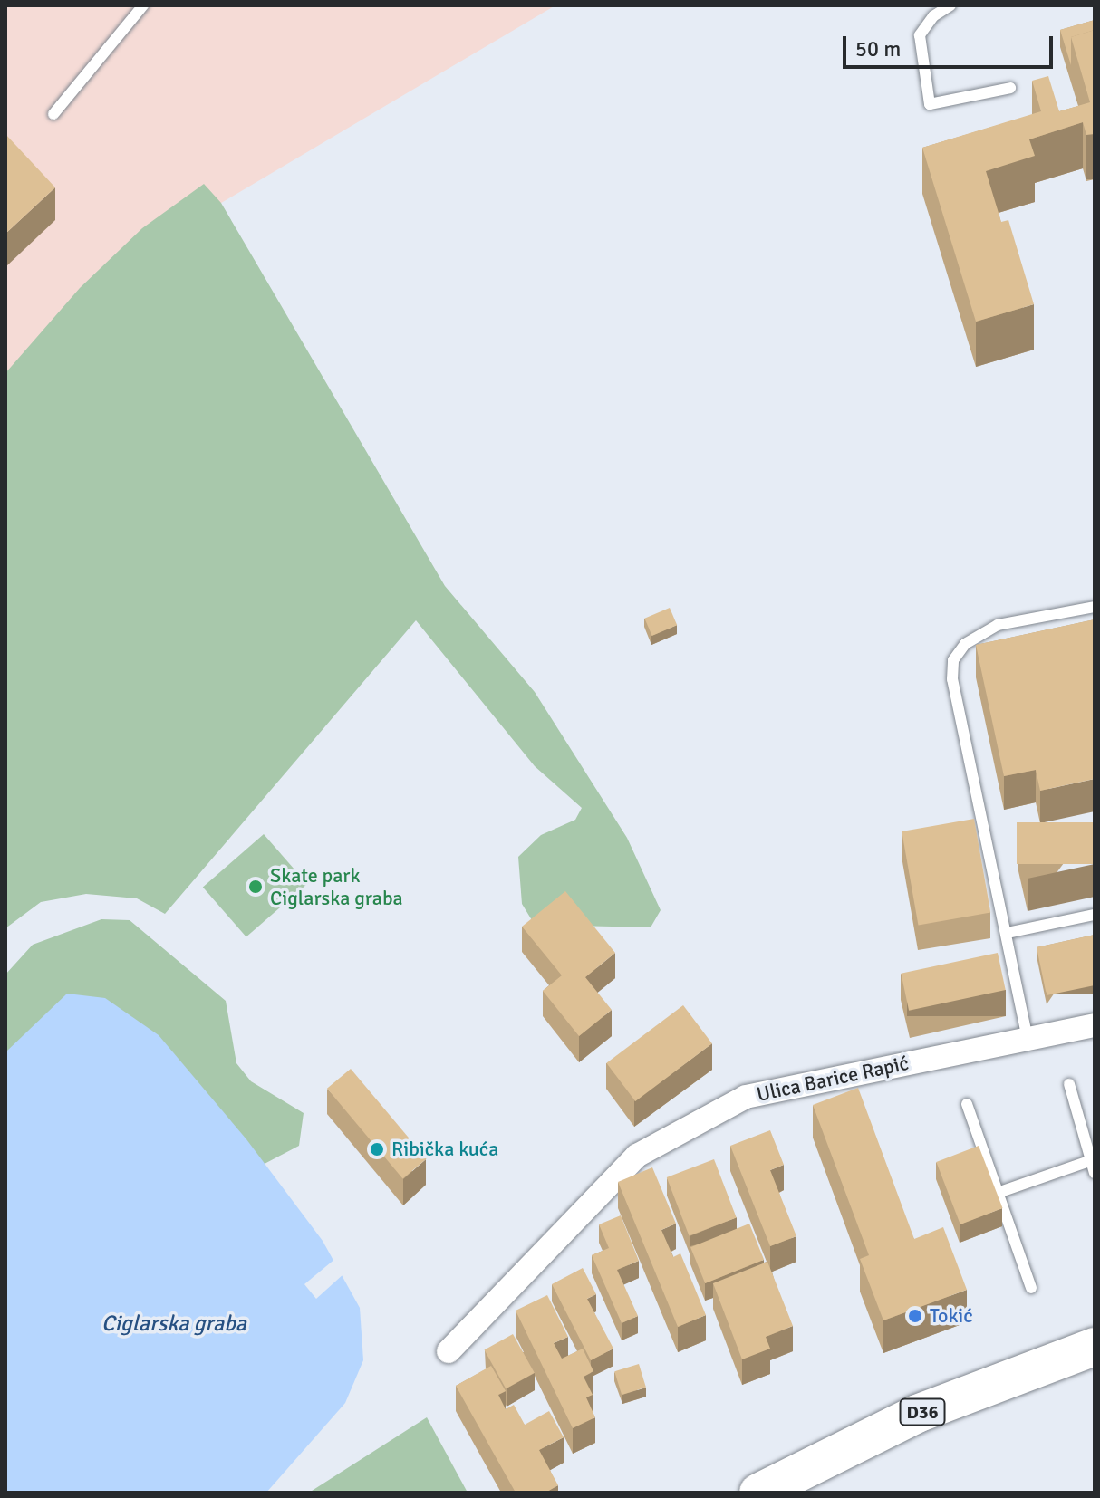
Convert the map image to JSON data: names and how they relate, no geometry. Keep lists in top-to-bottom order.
{
  "streets": {
    "main road": ["D36"],
    "street": ["Ulica Barice Rapić"]
  },
  "water": ["Ciglarska graba"],
  "places": ["Skate park Ciglarska graba", "Ribička kuća", "Tokić"],
  "scale_bar": "50 m"
}
